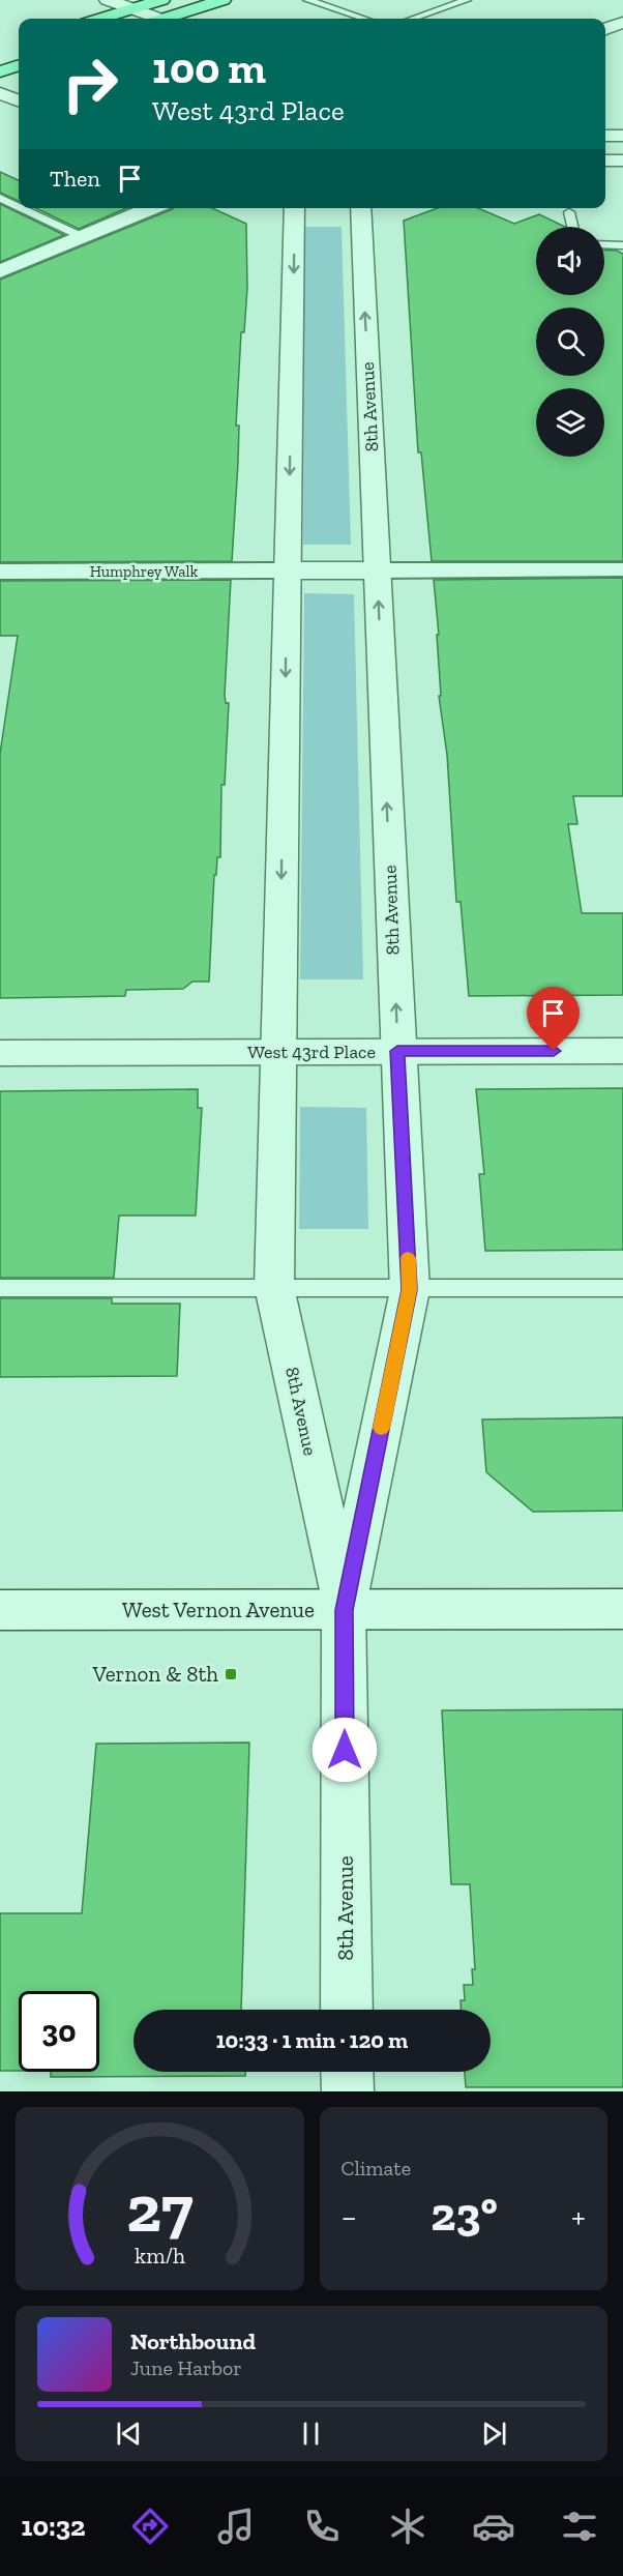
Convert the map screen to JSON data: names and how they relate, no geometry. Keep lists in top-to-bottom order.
{
  "streets": {
    "street": [
      "8th Avenue",
      "Humphrey Walk",
      "West 43rd Place",
      "West Vernon Avenue"
    ]
  },
  "crossings": [
    ["8th Avenue", "Humphrey Walk"],
    ["8th Avenue", "West 43rd Place"],
    ["8th Avenue", "West Vernon Avenue"]
  ],
  "places": {
    "transit": ["Vernon & 8th"]
  },
  "page": {
    "turn": ["100 m", "West 43rd Place"],
    "then": "Then",
    "limit": "30",
    "trip": "10:33 · 1 min · 120 m",
    "tile": "Climate",
    "heat": ["−", "23°", "+"],
    "song": ["Northbound", "June Harbor"],
    "tabs": "10:32",
    "gauge": ["27", "km/h"]
  }
}
